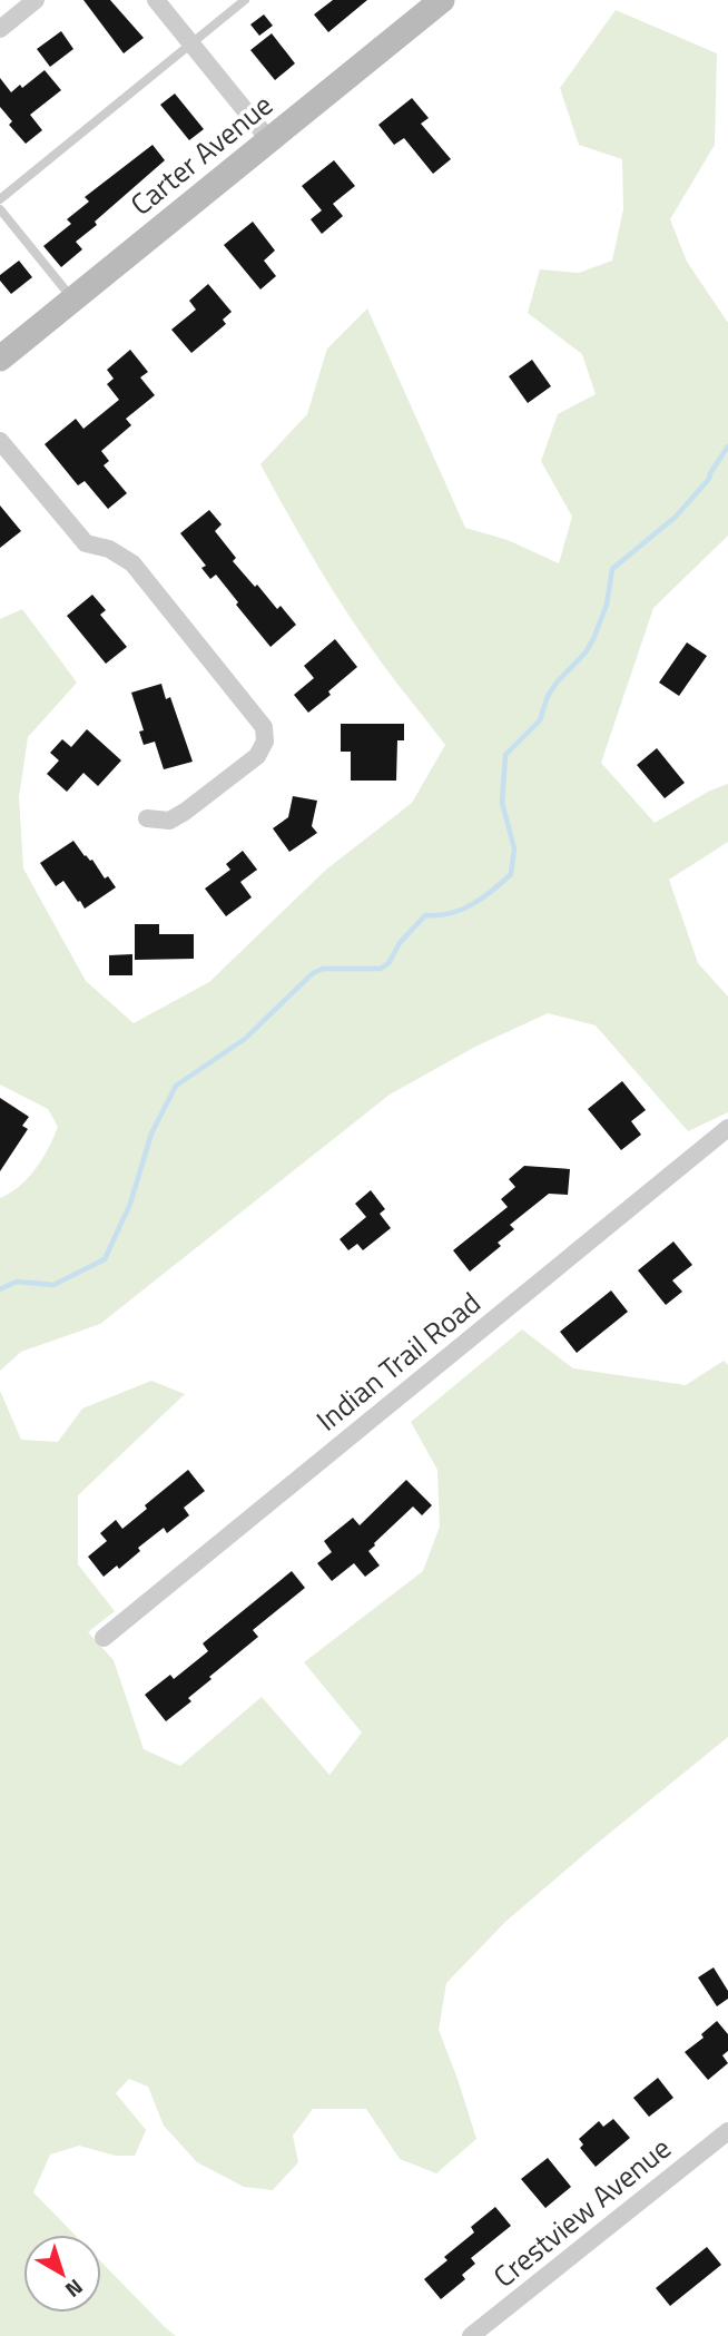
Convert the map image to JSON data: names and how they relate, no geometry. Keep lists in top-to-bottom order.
{
  "streets": {
    "street": ["Carter Avenue", "Indian Trail Road", "Crestview Avenue"]
  },
  "north": "bottom right"
}
